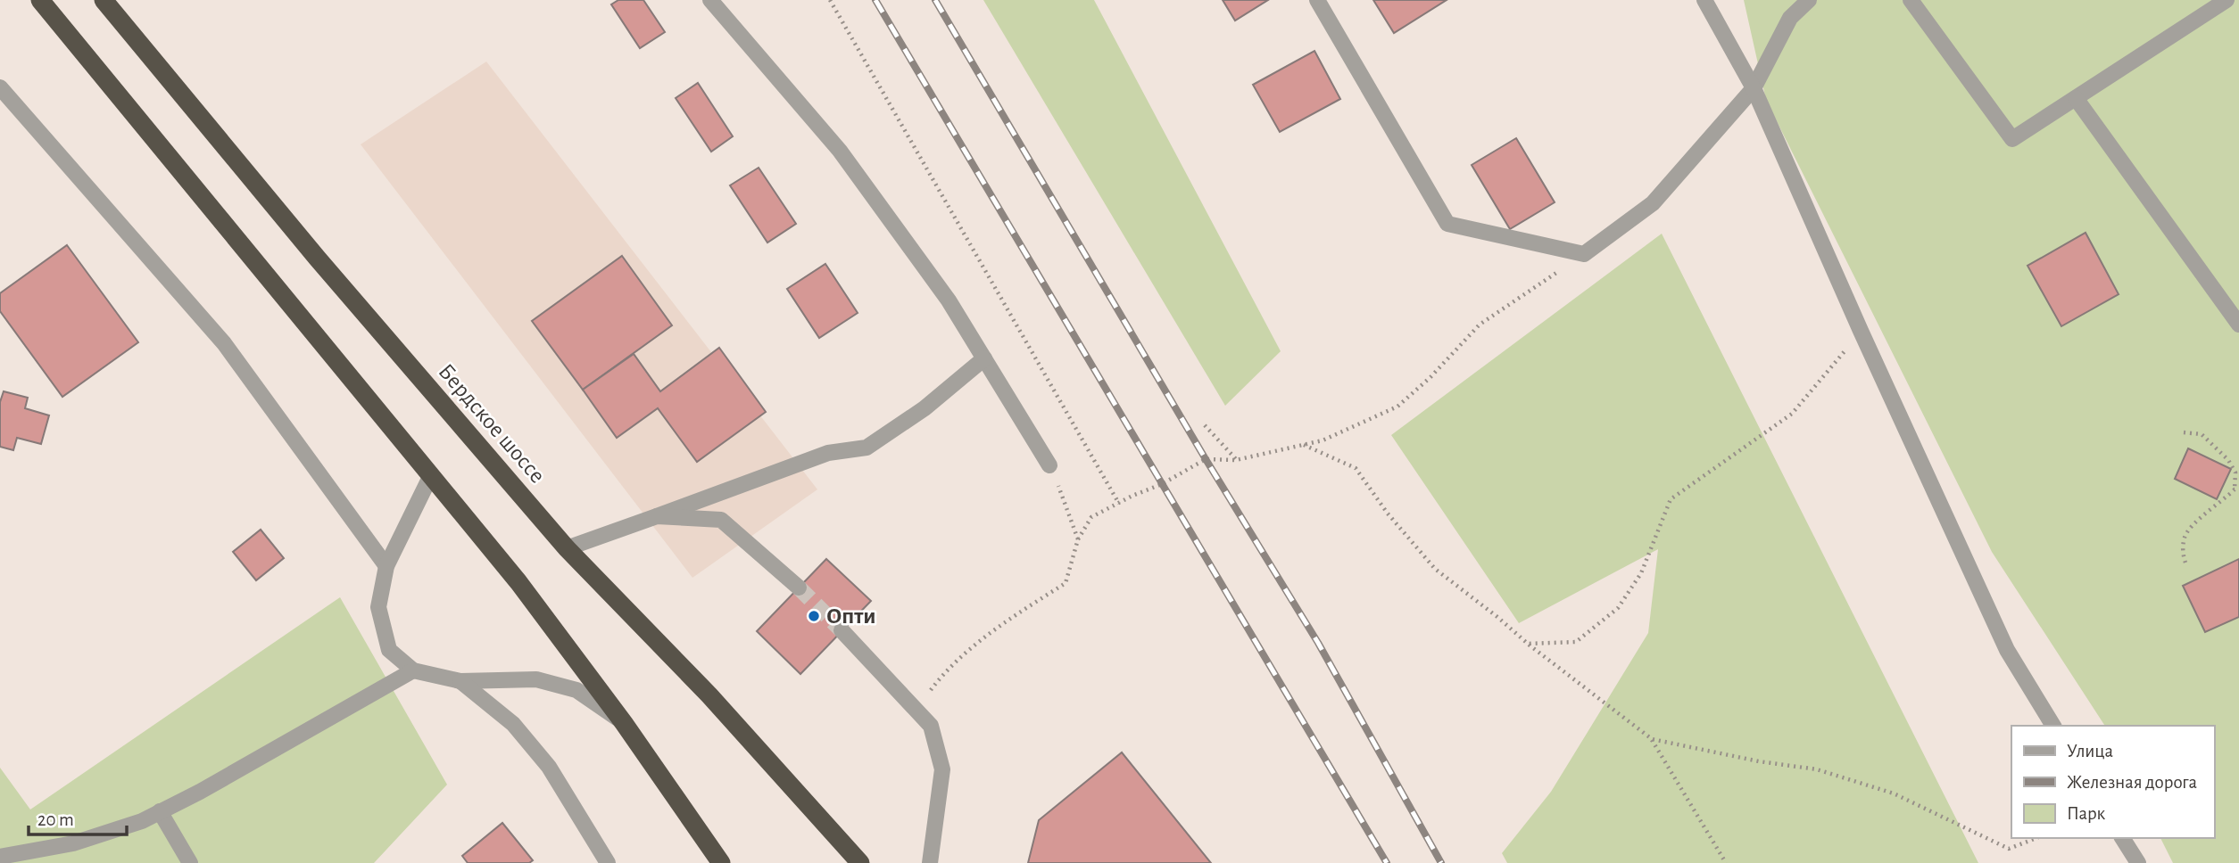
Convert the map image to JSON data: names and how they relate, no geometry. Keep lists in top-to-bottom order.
{
  "streets": {
    "highway": ["Бердское шоссе"]
  },
  "places": ["Опти"],
  "legend": ["Улица", "Железная дорога", "Парк"],
  "scale_bar": "20 m"
}
